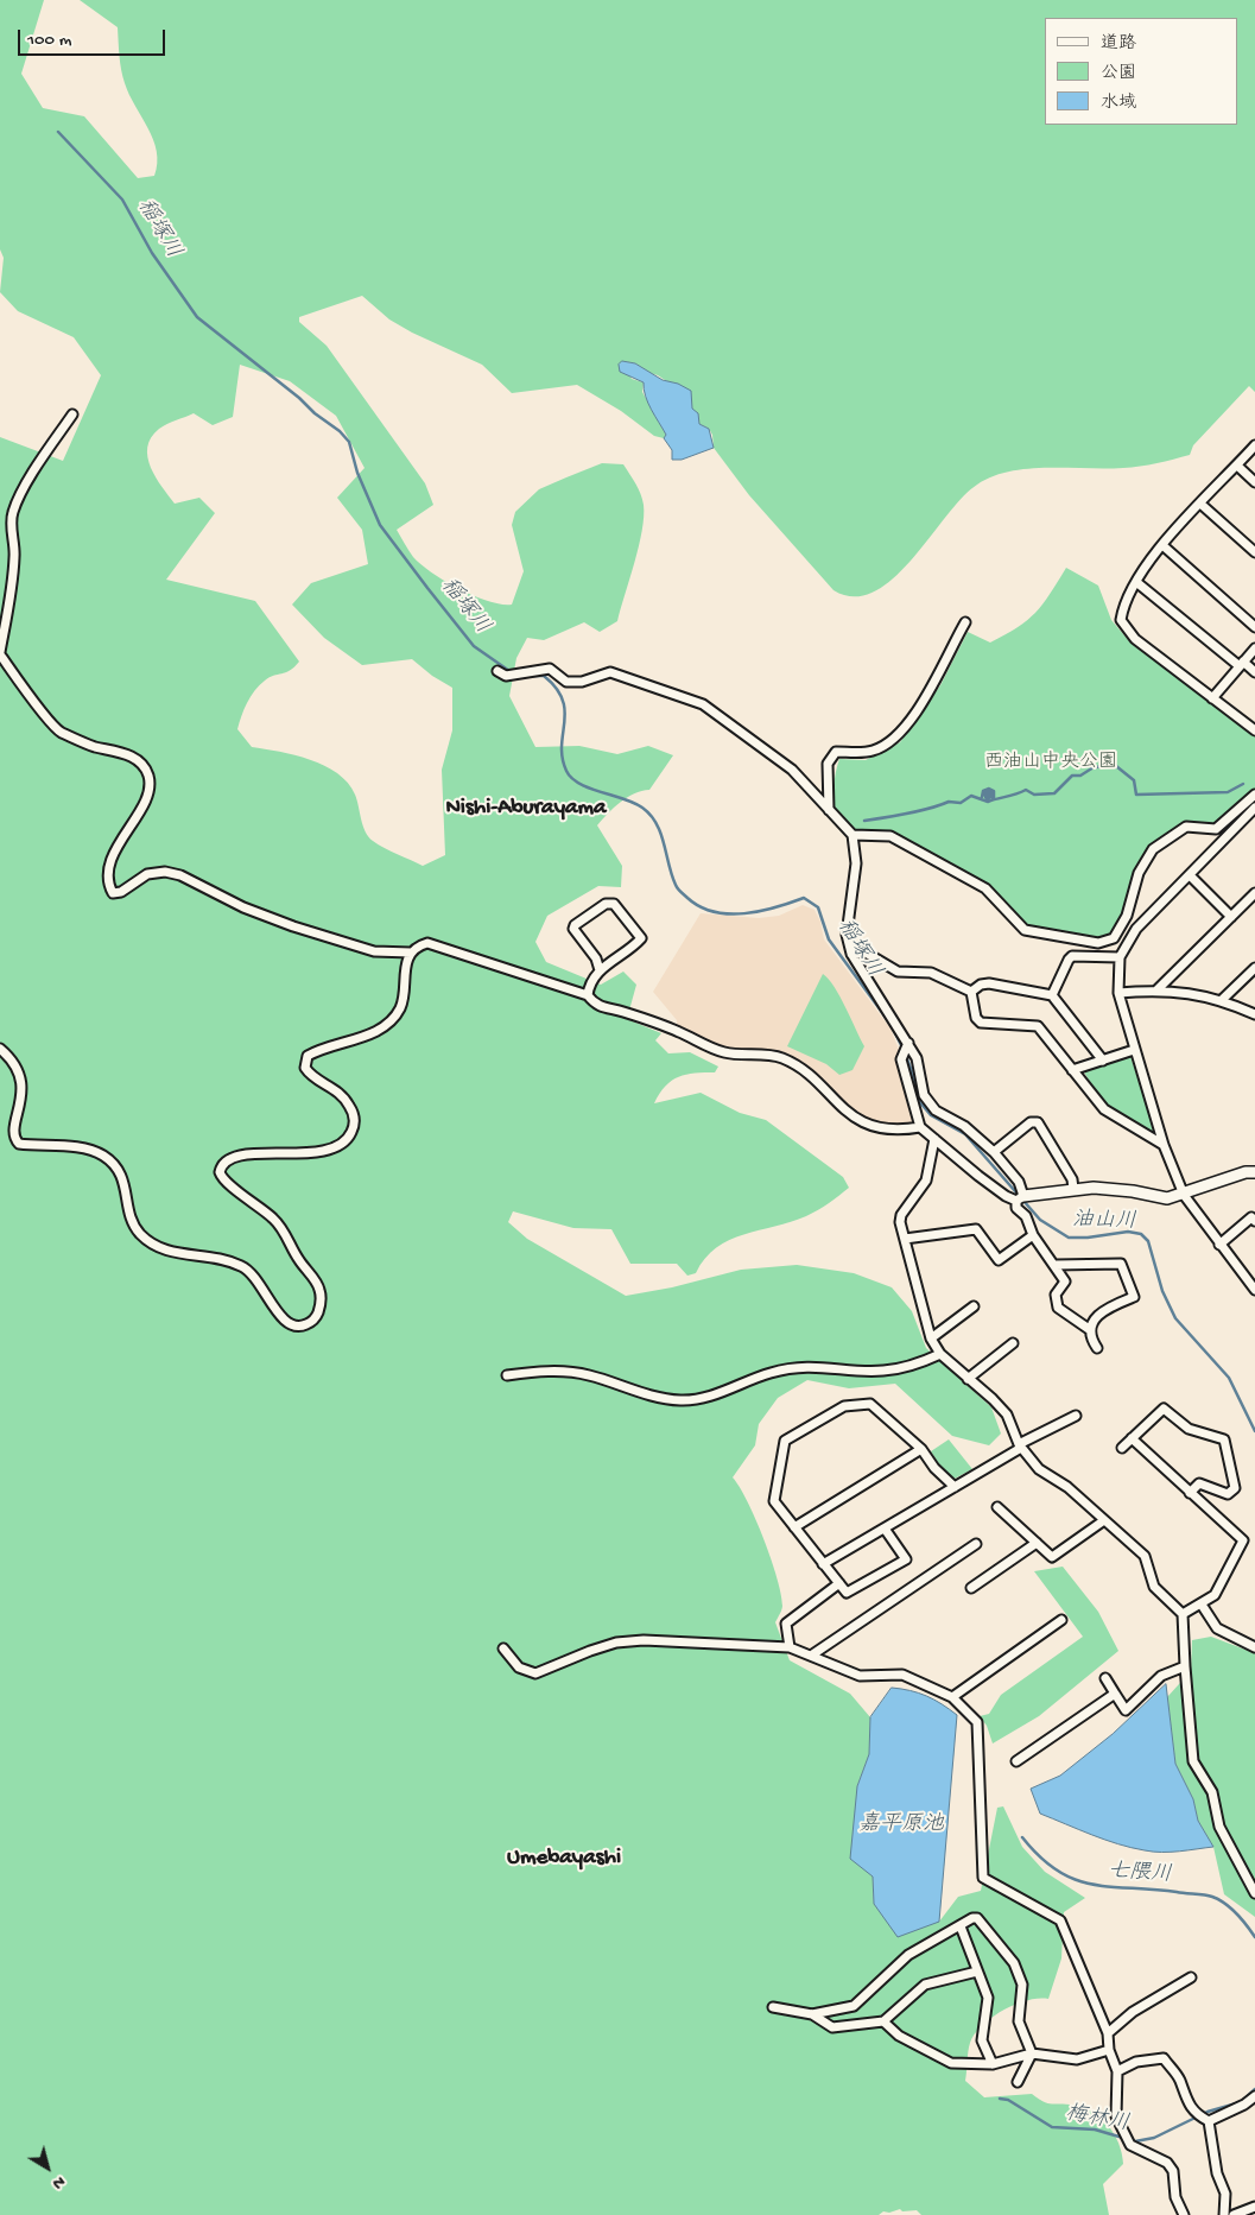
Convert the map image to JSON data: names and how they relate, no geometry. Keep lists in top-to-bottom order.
{
  "districts": ["Nishi-Aburayama", "Umebayashi"],
  "water": [
    "稲塚川",
    "油山川",
    "嘉平原池",
    "七隈川",
    "梅林川"
  ],
  "parks": ["西油山中央公園"],
  "legend": ["道路", "公園", "水域"],
  "scale_bar": "100 m",
  "north": "bottom right"
}
